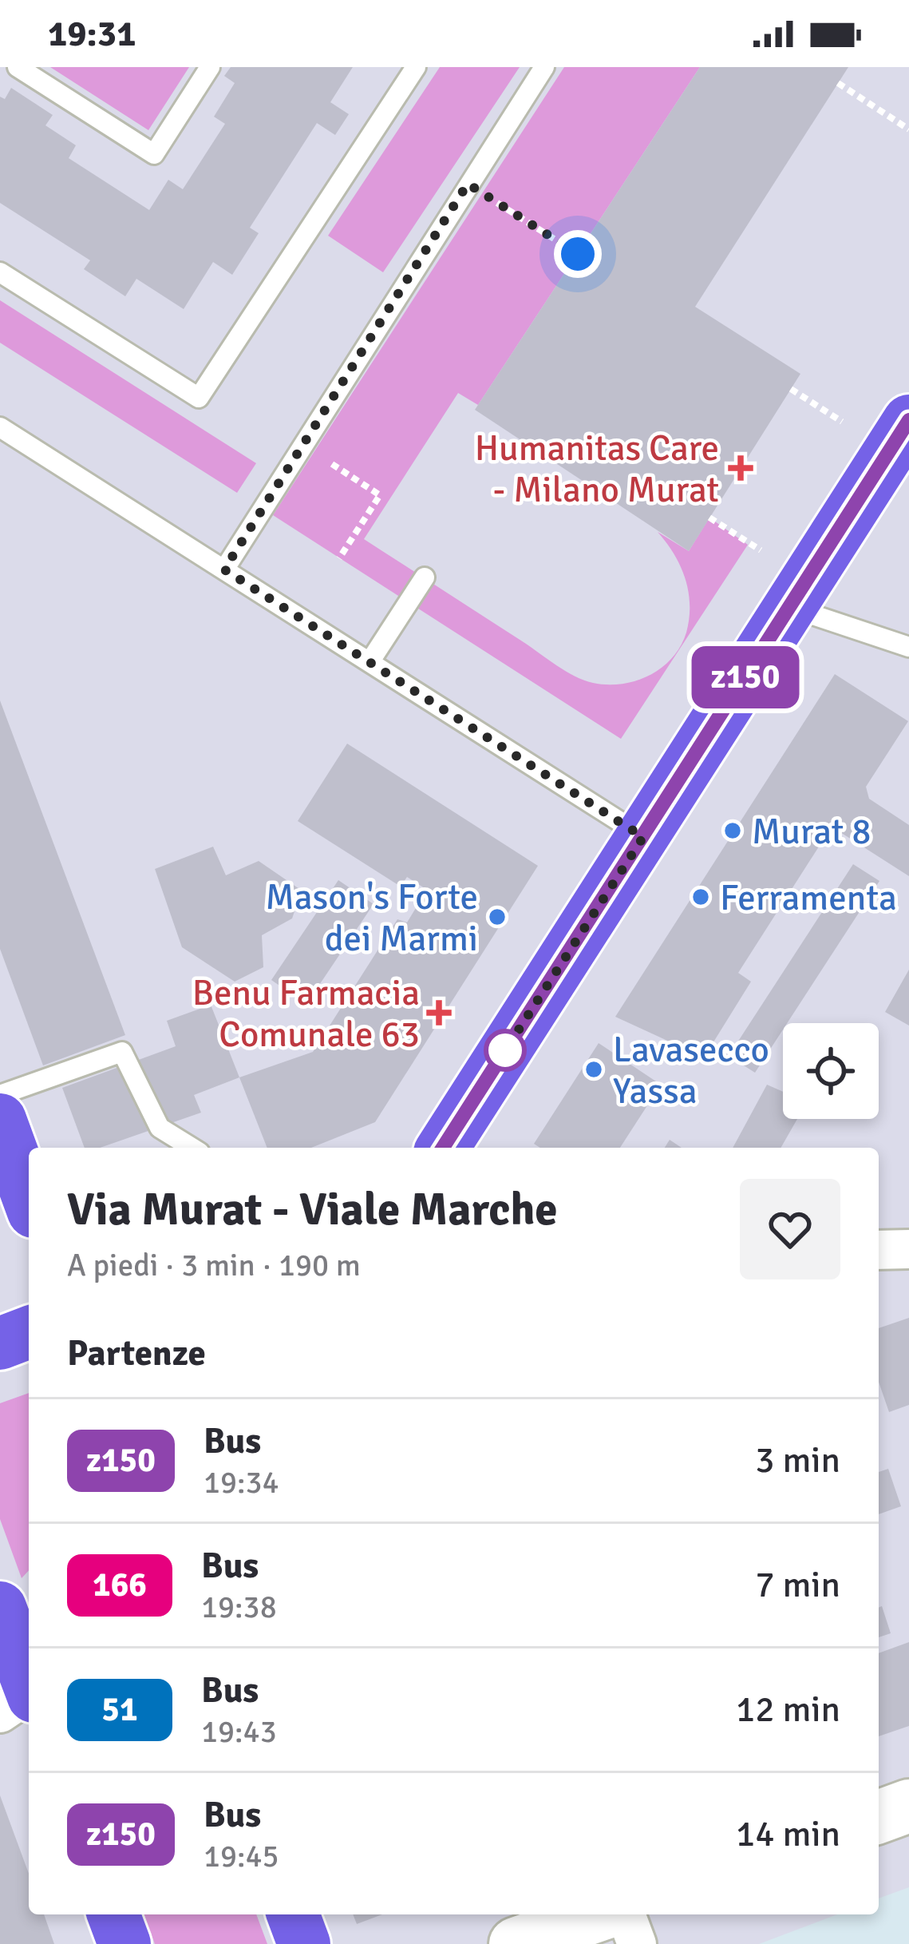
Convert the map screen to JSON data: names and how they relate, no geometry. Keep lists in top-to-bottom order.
{
  "places": {
    "health": ["Humanitas Care - Milano Murat", "Benu Farmacia Comunale 63"],
    "other": [
      "Murat 8",
      "Ferramenta",
      "Mason's Forte dei Marmi",
      "Lavasecco Yassa"
    ]
  },
  "lines": ["bus line z150"],
  "page": {
    "status": "19:31",
    "on_map": "z150",
    "heading": [
      ["Via Murat - Viale Marche", "A piedi · 3 min · 190 m"],
      "Partenze"
    ],
    "list": [
      {
        "mark": "z150",
        "name": "Bus",
        "note": "19:34",
        "value": "3 min"
      },
      {
        "mark": "166",
        "name": "Bus",
        "note": "19:38",
        "value": "7 min"
      },
      {
        "mark": "51",
        "name": "Bus",
        "note": "19:43",
        "value": "12 min"
      },
      {
        "mark": "z150",
        "name": "Bus",
        "note": "19:45",
        "value": "14 min"
      }
    ]
  }
}
